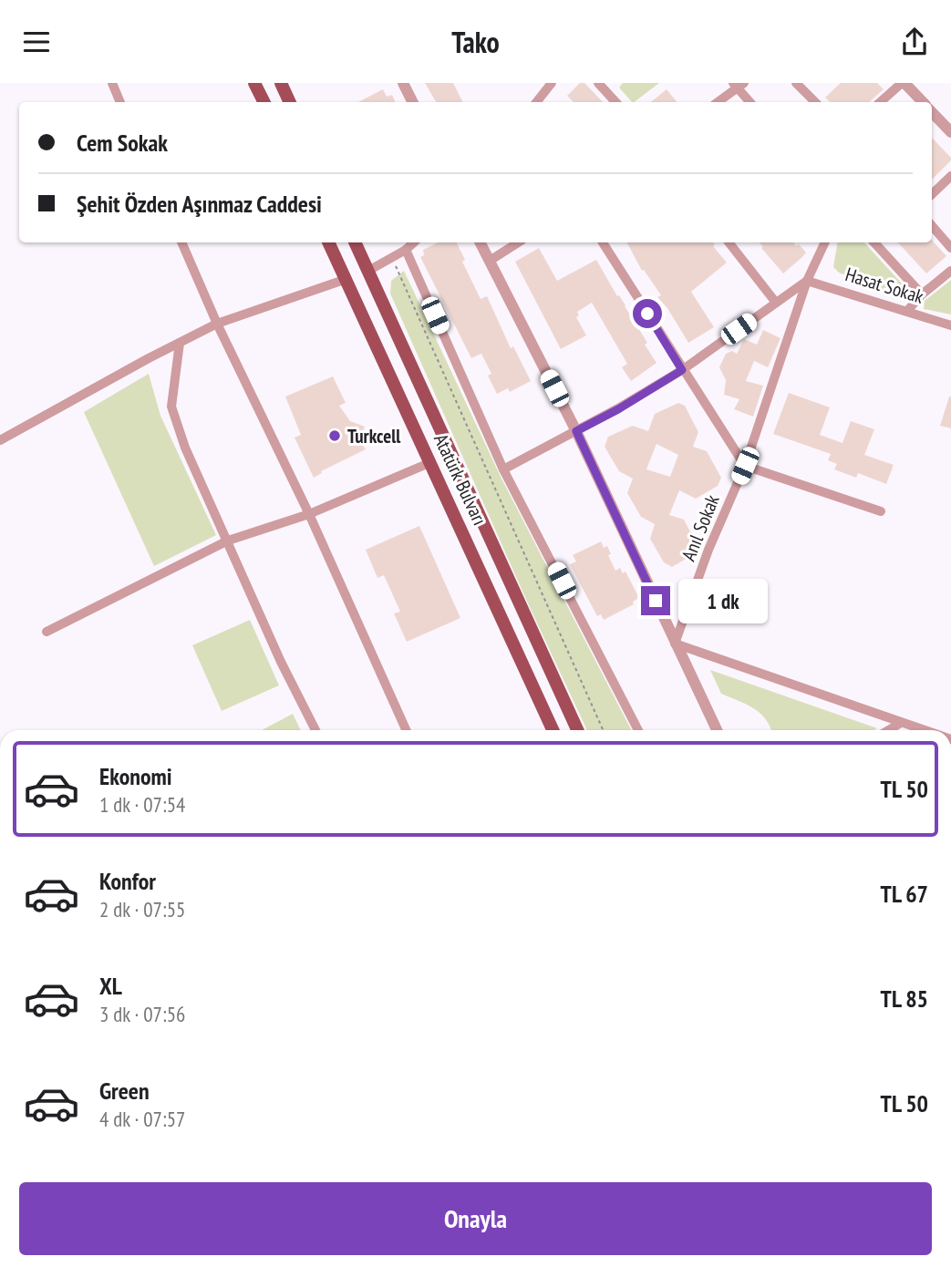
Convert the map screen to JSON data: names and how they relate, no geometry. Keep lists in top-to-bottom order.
{
  "streets": {
    "main road": ["Atatürk Bulvarı"],
    "street": ["Hasat Sokak", "Anıl Sokak"]
  },
  "crossings": [
    ["Hasat Sokak", "Anıl Sokak"]
  ],
  "places": ["Turkcell"],
  "page": {
    "header": "Tako",
    "banner": ["Cem Sokak", "Şehit Özden Aşınmaz Caddesi"],
    "bubble": "1 dk",
    "list": [
      {
        "name": "Ekonomi",
        "note": "1 dk · 07:54",
        "value": "TL 50"
      },
      {
        "name": "Konfor",
        "note": "2 dk · 07:55",
        "value": "TL 67"
      },
      {
        "name": "XL",
        "note": "3 dk · 07:56",
        "value": "TL 85"
      },
      {
        "name": "Green",
        "note": "4 dk · 07:57",
        "value": "TL 50"
      }
    ],
    "buttons": "Onayla"
  }
}
